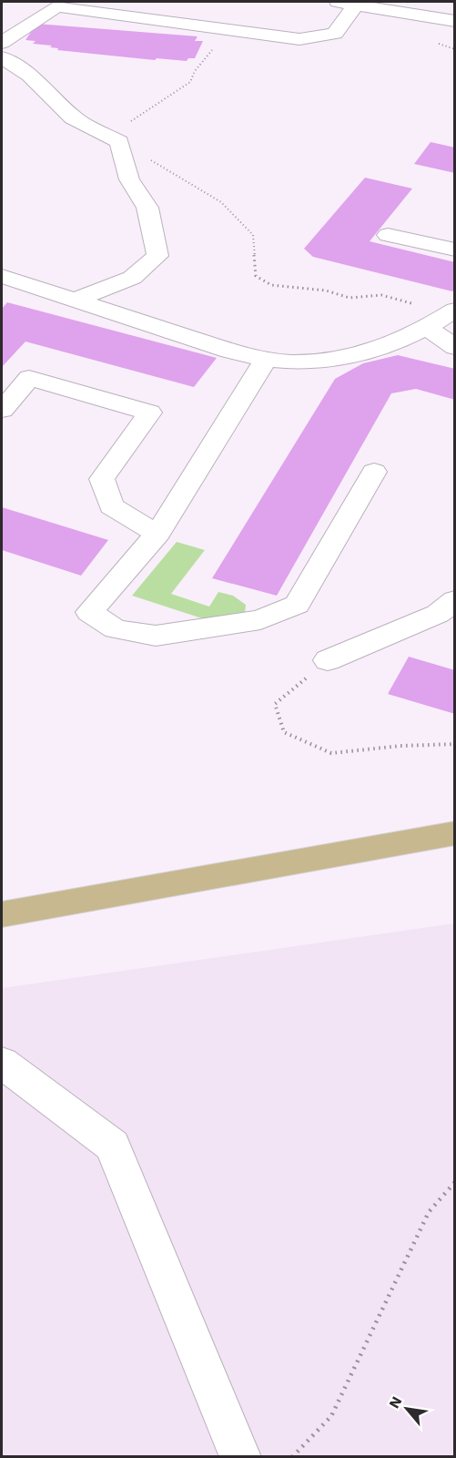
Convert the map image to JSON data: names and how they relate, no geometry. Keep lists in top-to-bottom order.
{
  "north": "top left"
}
